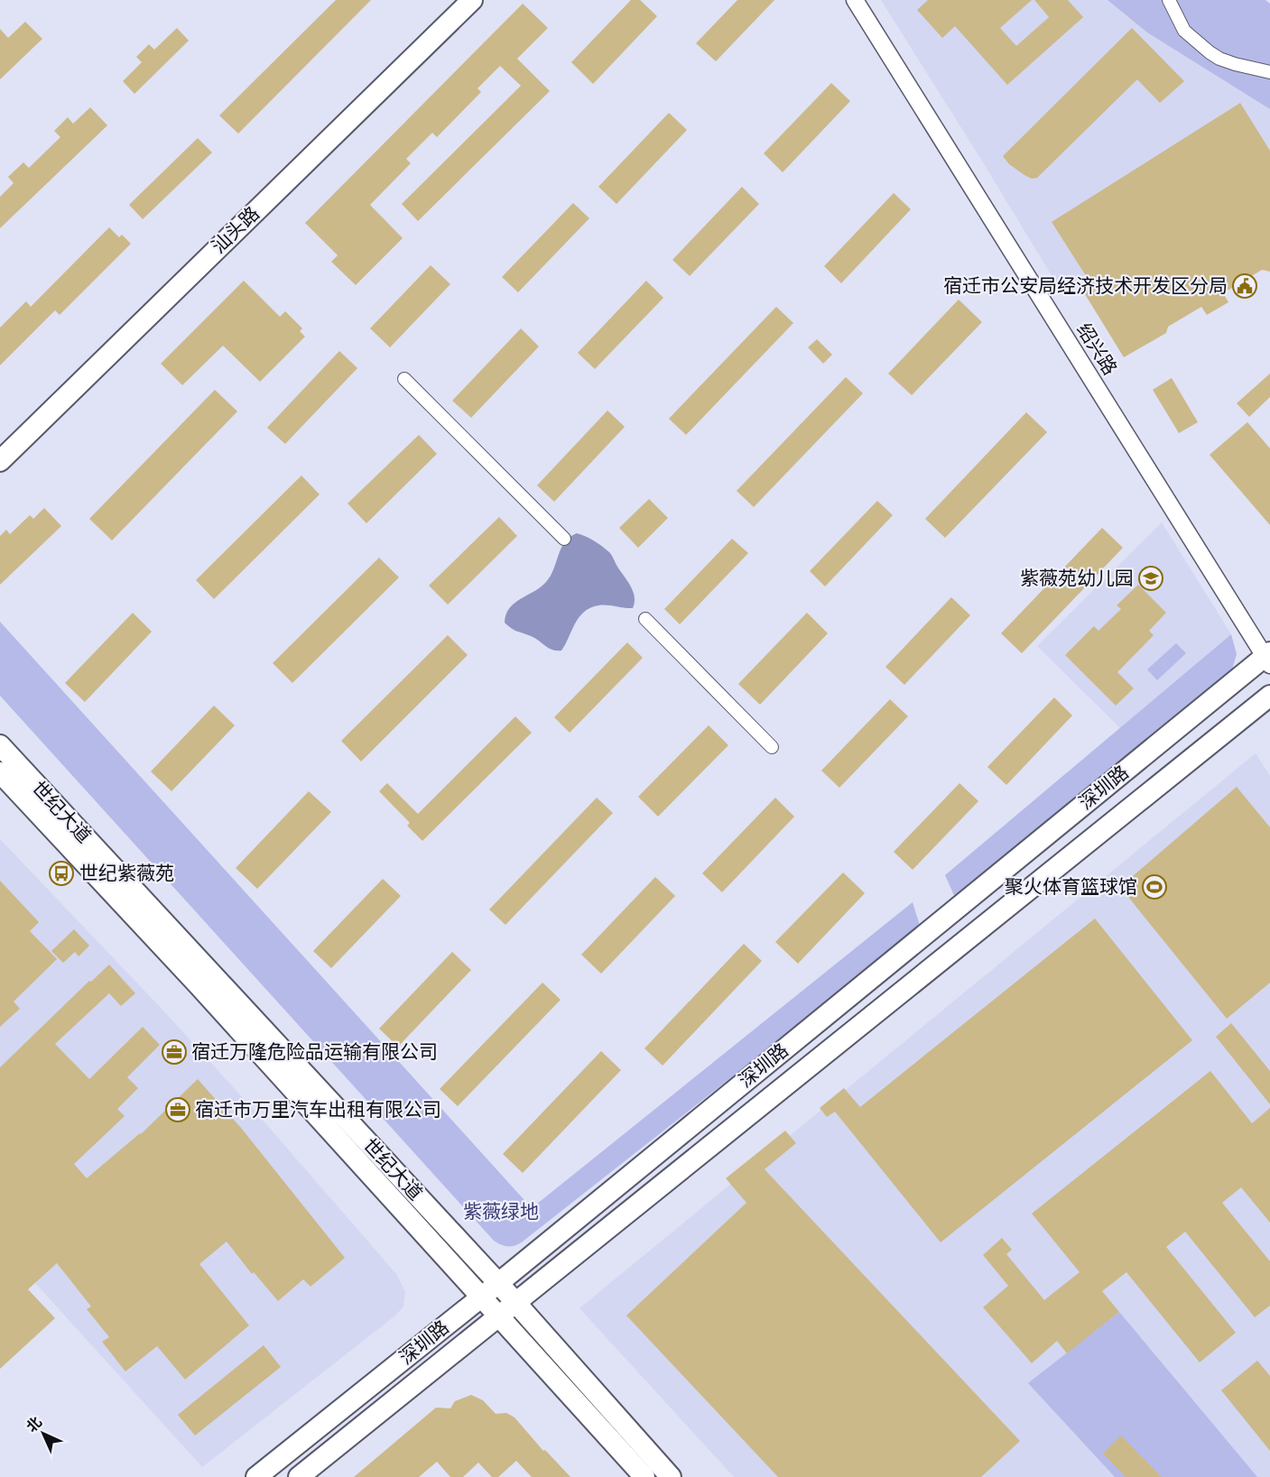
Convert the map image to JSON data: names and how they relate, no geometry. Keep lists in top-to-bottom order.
{
  "streets": {
    "street": [
      "汕头路",
      "绍兴路",
      "深圳路",
      "世纪大道"
    ]
  },
  "crossings": [
    ["绍兴路", "深圳路"],
    ["深圳路", "世纪大道"]
  ],
  "parks": ["紫薇绿地"],
  "places": {
    "public building": ["宿迁市公安局经济技术开发区分局"],
    "school or university": ["紫薇苑幼儿园"],
    "bus stop": ["世纪紫薇苑"],
    "sports": ["聚火体育篮球馆"],
    "office": ["宿迁万隆危险品运输有限公司", "宿迁市万里汽车出租有限公司"]
  },
  "north": "top left"
}
